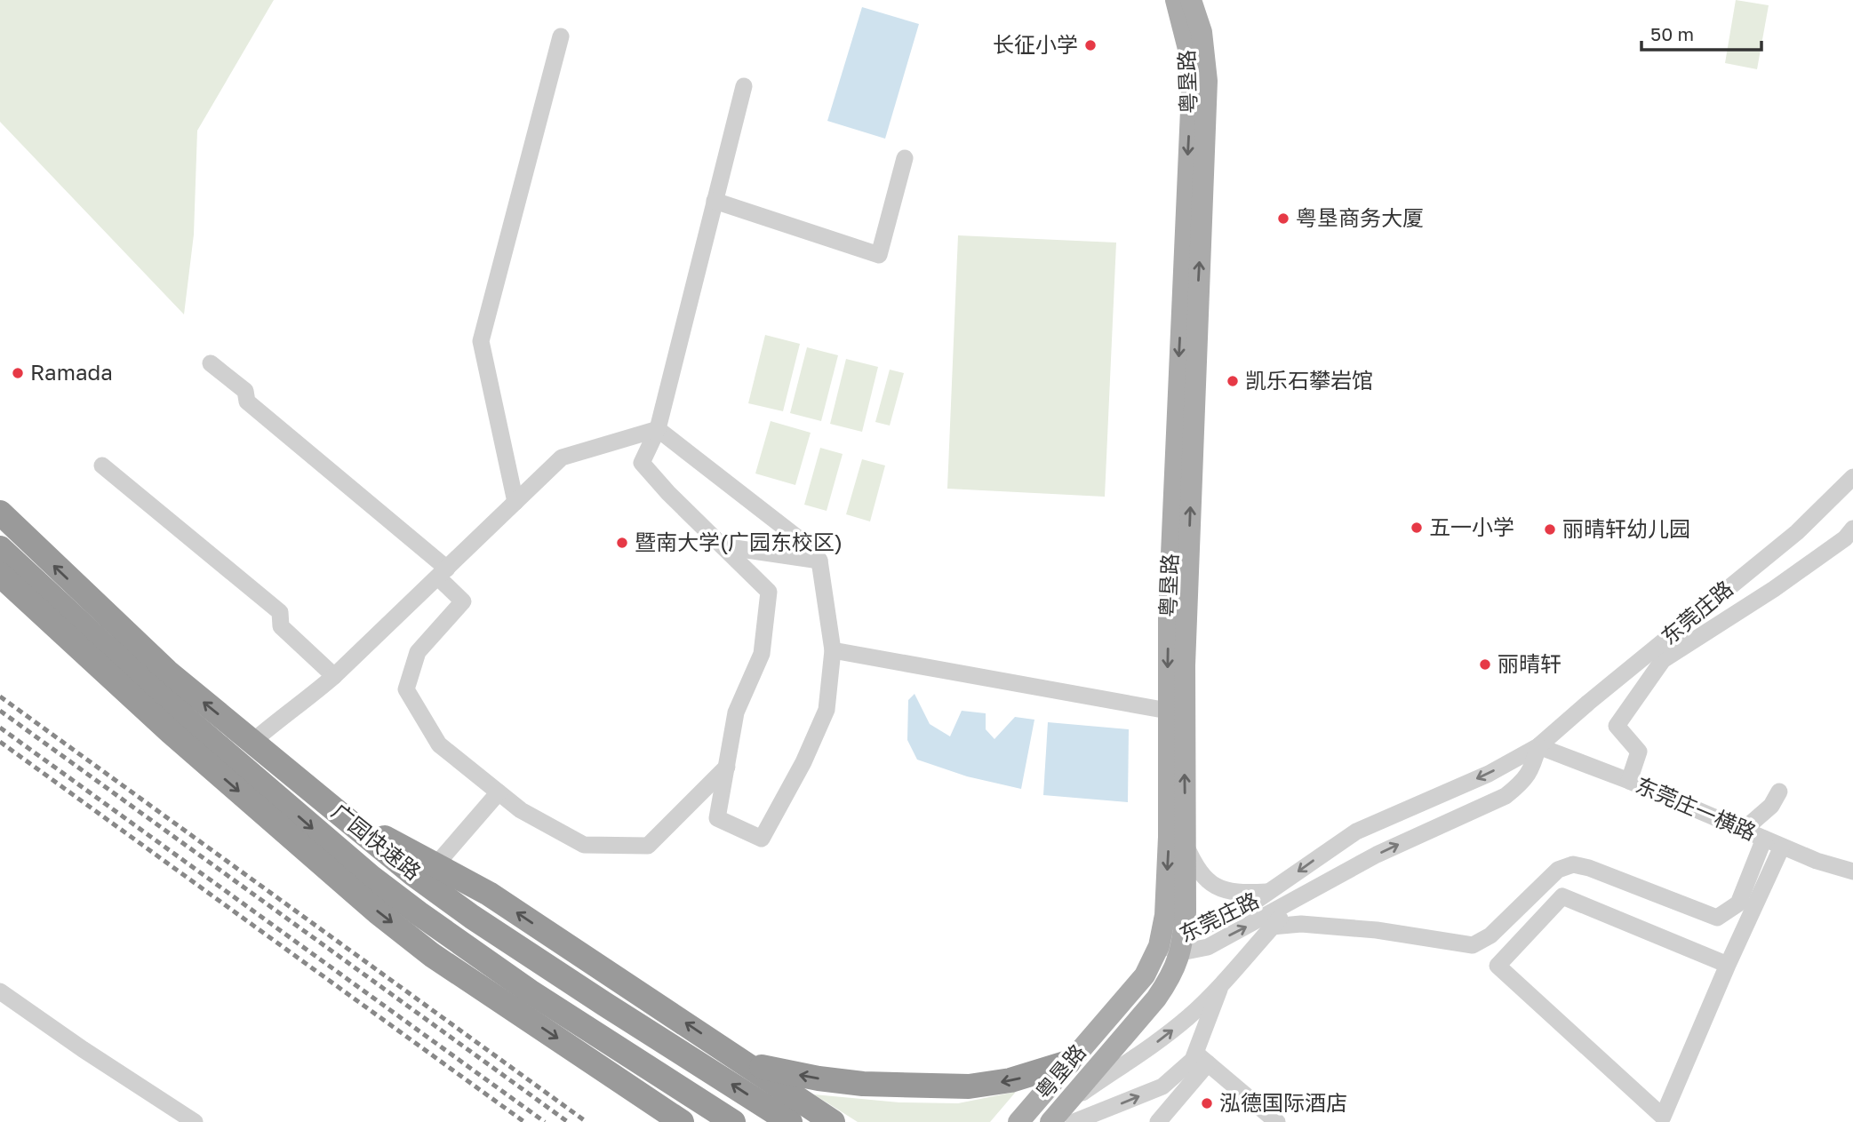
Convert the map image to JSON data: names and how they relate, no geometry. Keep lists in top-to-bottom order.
{
  "streets": {
    "highway": ["广园快速路"],
    "main road": ["粤垦路"],
    "street": ["东莞庄路", "东莞庄一横路"]
  },
  "crossings": [
    ["粤垦路", "东莞庄路"],
    ["东莞庄路", "东莞庄一横路"]
  ],
  "places": [
    "长征小学",
    "粤垦商务大厦",
    "Ramada",
    "凯乐石攀岩馆",
    "五一小学",
    "丽晴轩幼儿园",
    "暨南大学(广园东校区)",
    "丽晴轩",
    "泓德国际酒店"
  ],
  "scale_bar": "50 m"
}
